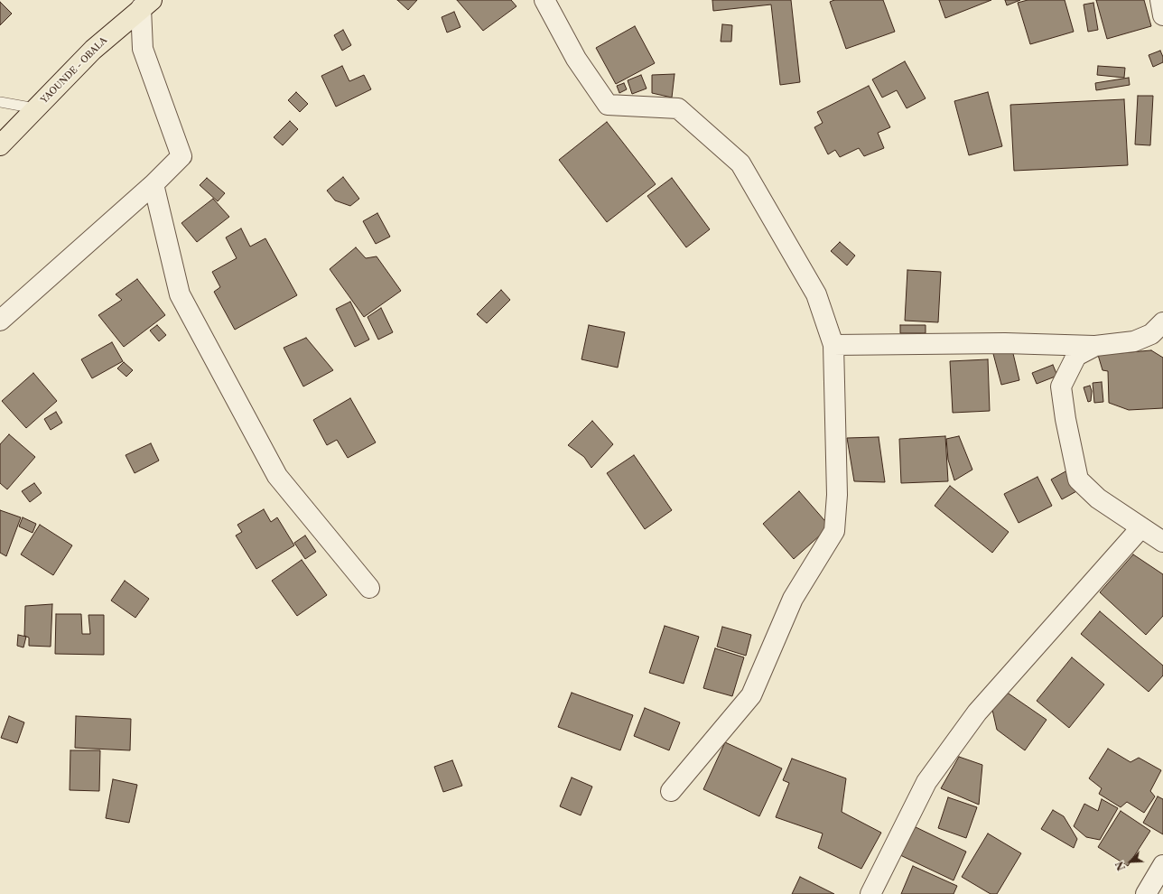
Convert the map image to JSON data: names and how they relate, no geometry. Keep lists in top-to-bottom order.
{
  "streets": {
    "highway": ["YAOUNDE - OBALA"]
  },
  "north": "bottom left"
}
